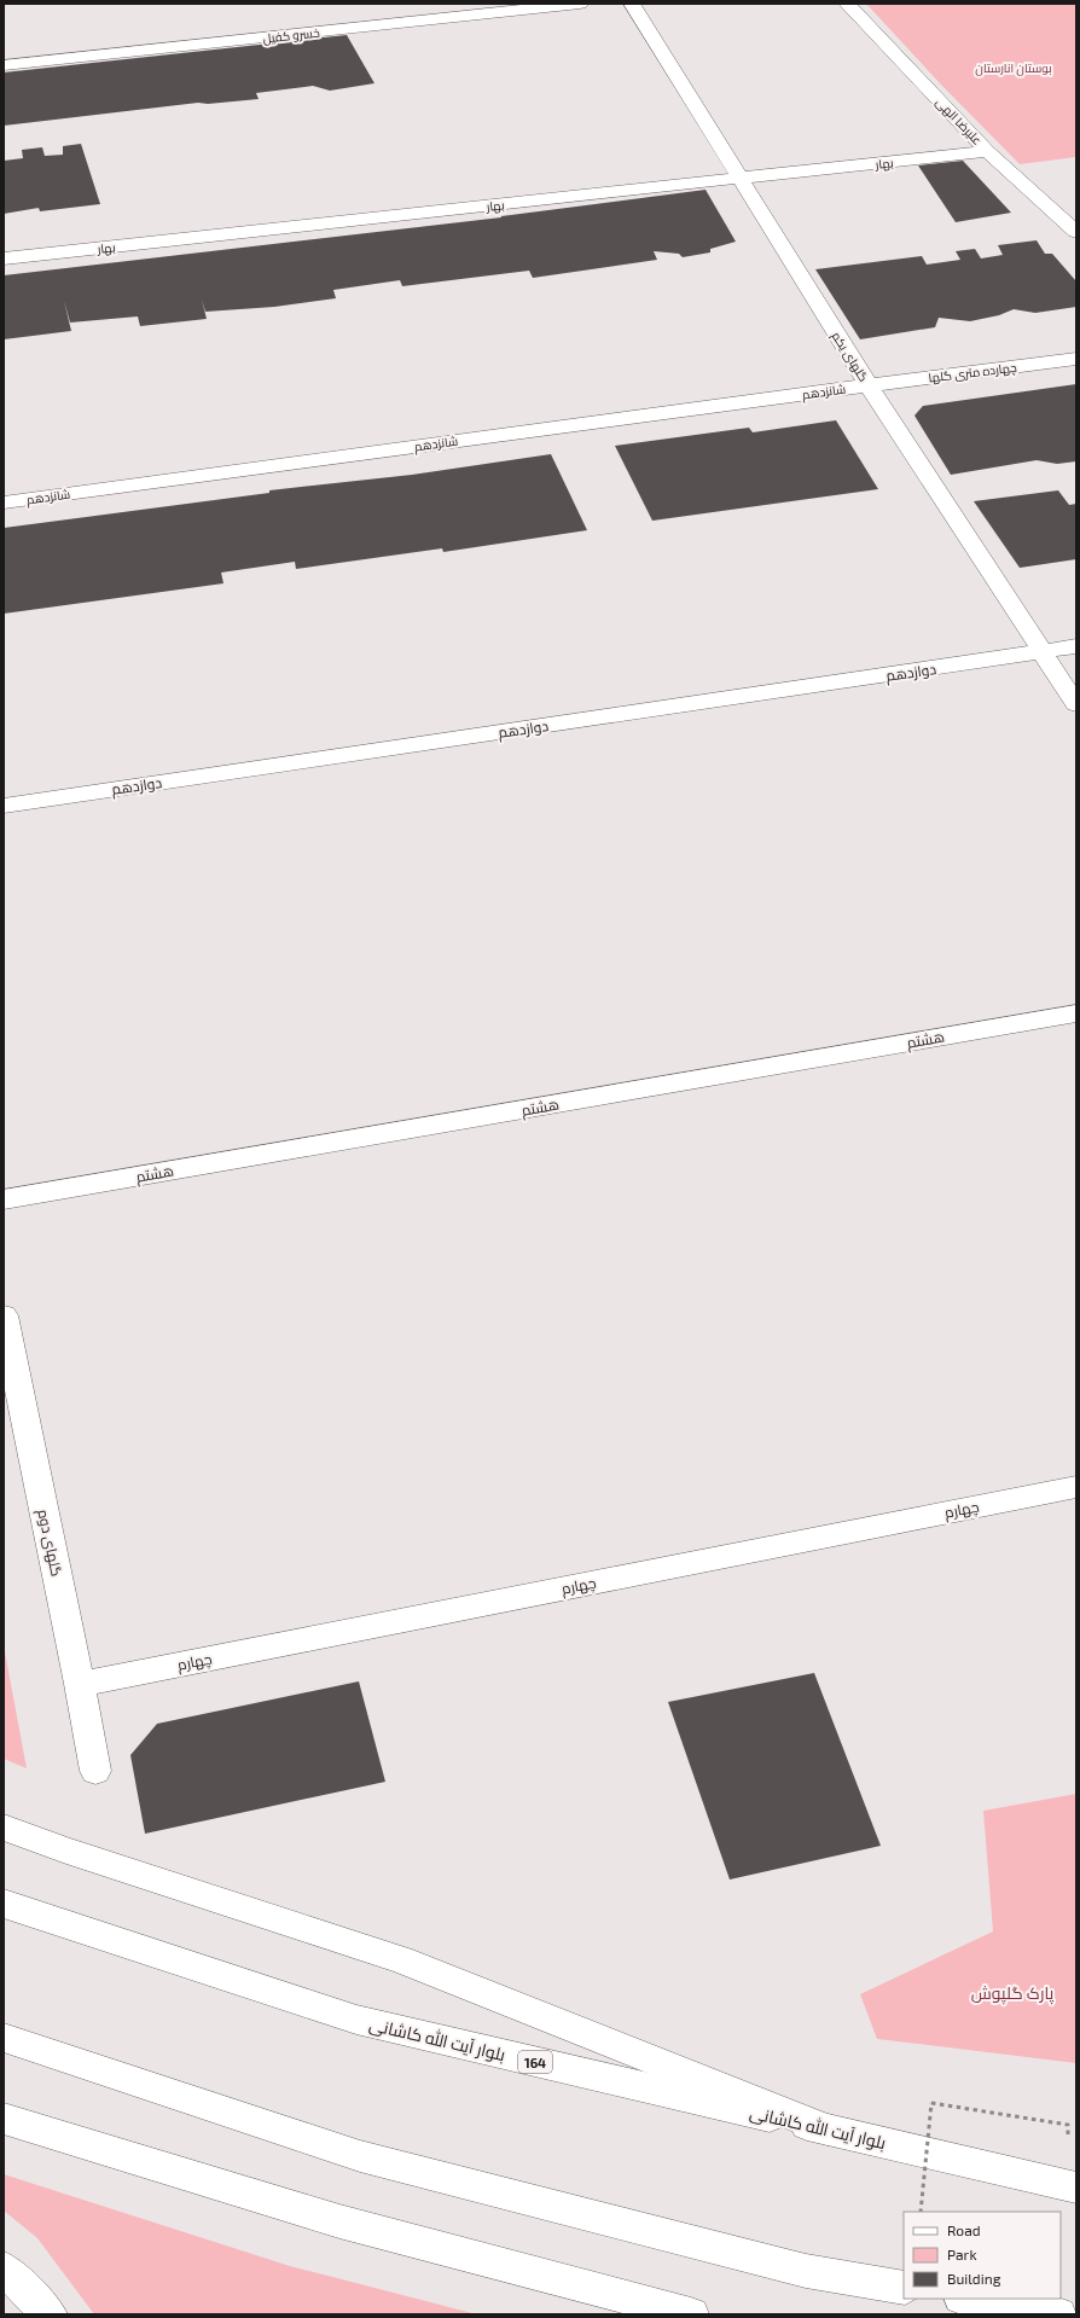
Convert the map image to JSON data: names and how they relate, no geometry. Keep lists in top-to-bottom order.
{
  "streets": {
    "main road": [
      "خسرو کفیل",
      "علیرضا الهی",
      "بهار",
      "گلهای یکم",
      "چهارده متری گلها",
      "شانزدهم",
      "دوازدهم",
      "هشتم",
      "چهارم",
      "گلهای دوم",
      "بلوار آیت الله کاشانی",
      "164"
    ]
  },
  "crossings": [
    ["علیرضا الهی", "بهار"],
    ["بهار", "گلهای یکم"],
    ["گلهای یکم", "چهارده متری گلها"],
    ["گلهای یکم", "شانزدهم"],
    ["گلهای یکم", "دوازدهم"],
    ["چهارده متری گلها", "شانزدهم"],
    ["چهارم", "گلهای دوم"]
  ],
  "parks": ["بوستان انارستان", "پارک گلپوش"],
  "legend": ["Road", "Park", "Building"]
}
